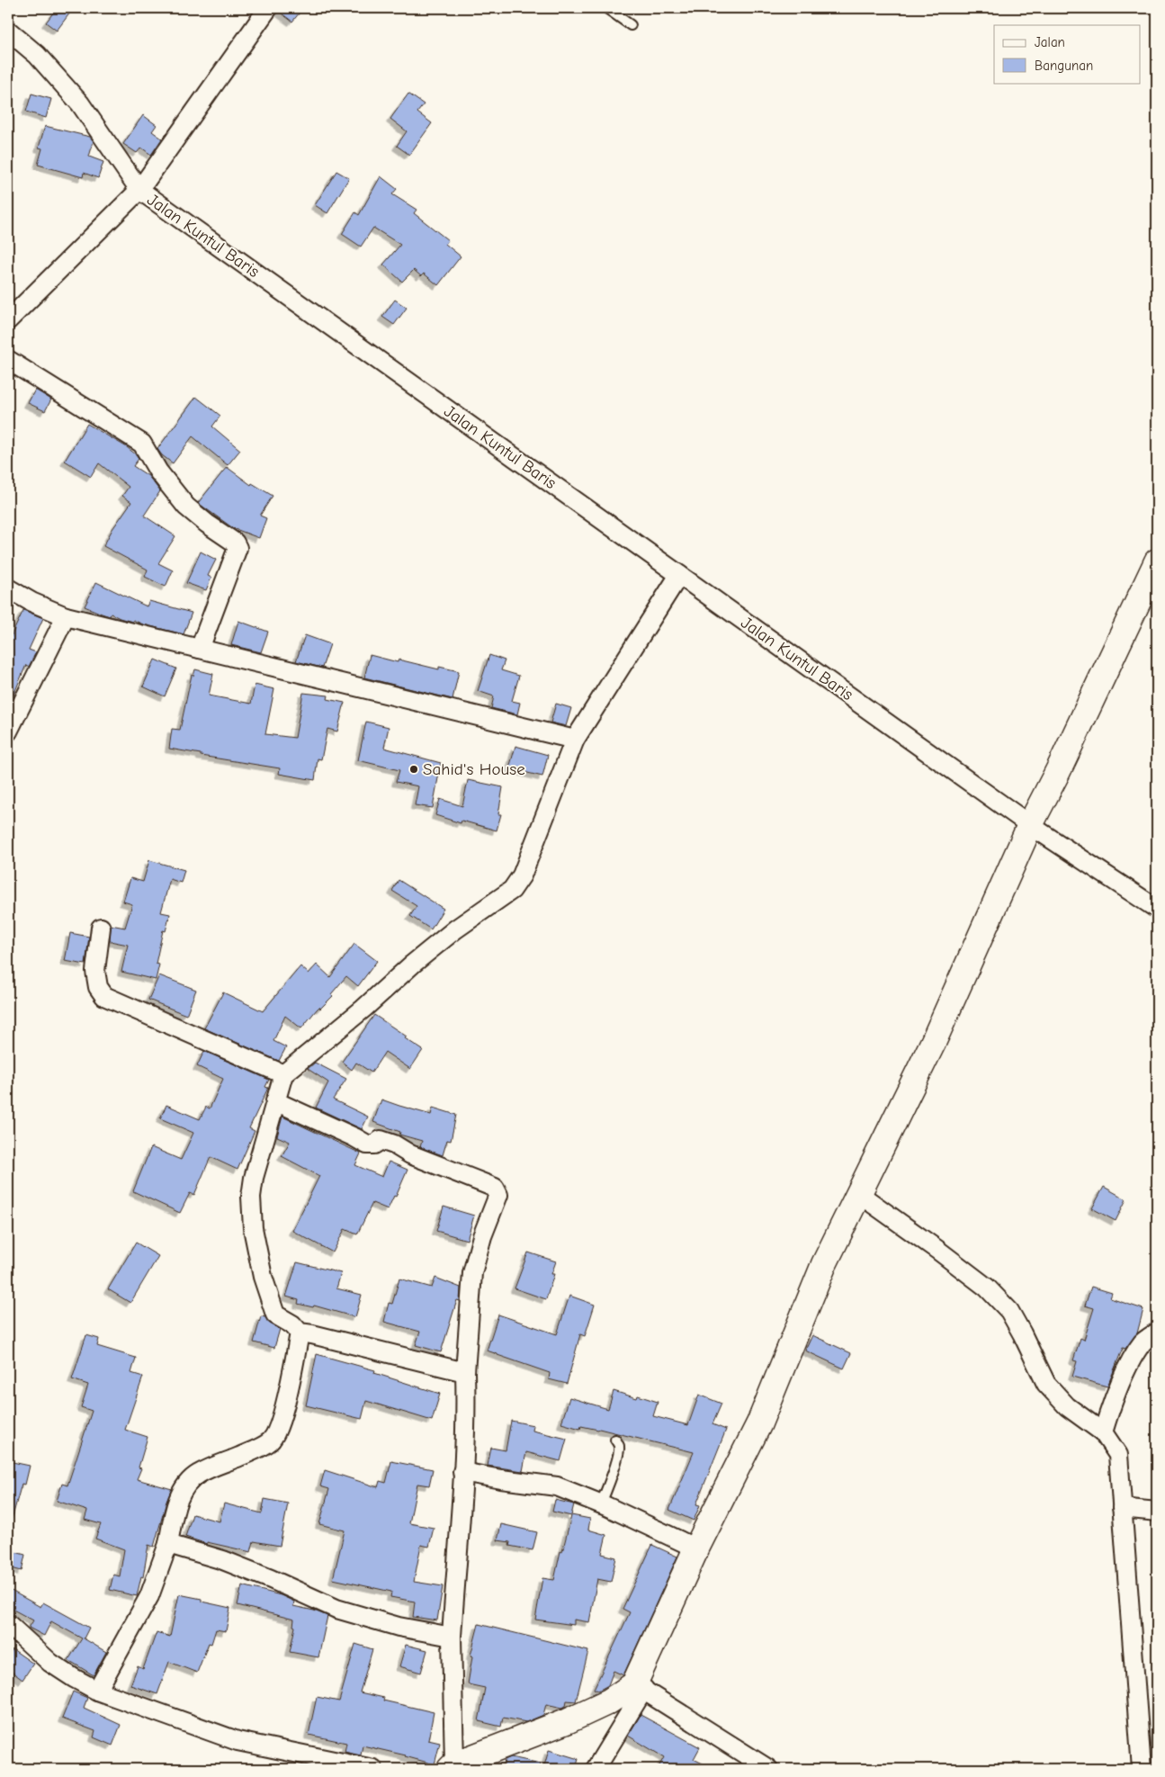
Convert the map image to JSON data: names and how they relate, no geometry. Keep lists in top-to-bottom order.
{
  "streets": {
    "street": ["Jalan Kuntul Baris"]
  },
  "places": ["Sahid's House"],
  "legend": ["Jalan", "Bangunan"]
}
